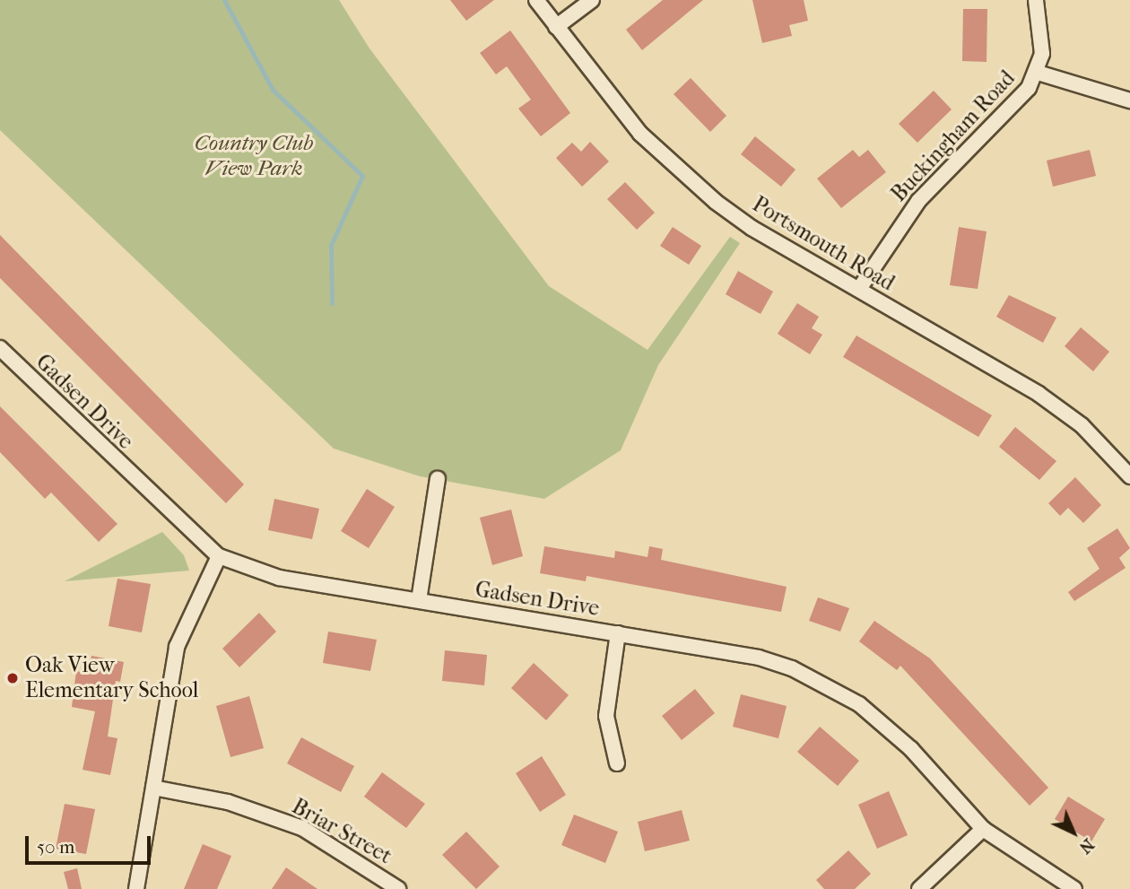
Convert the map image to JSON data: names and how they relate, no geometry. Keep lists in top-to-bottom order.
{
  "streets": {
    "street": [
      "Buckingham Road",
      "Portsmouth Road",
      "Gadsen Drive",
      "Briar Street"
    ]
  },
  "crossings": [
    ["Buckingham Road", "Portsmouth Road"]
  ],
  "parks": ["Country Club View Park"],
  "places": ["Oak View Elementary School"],
  "scale_bar": "50 m",
  "north": "bottom right"
}
